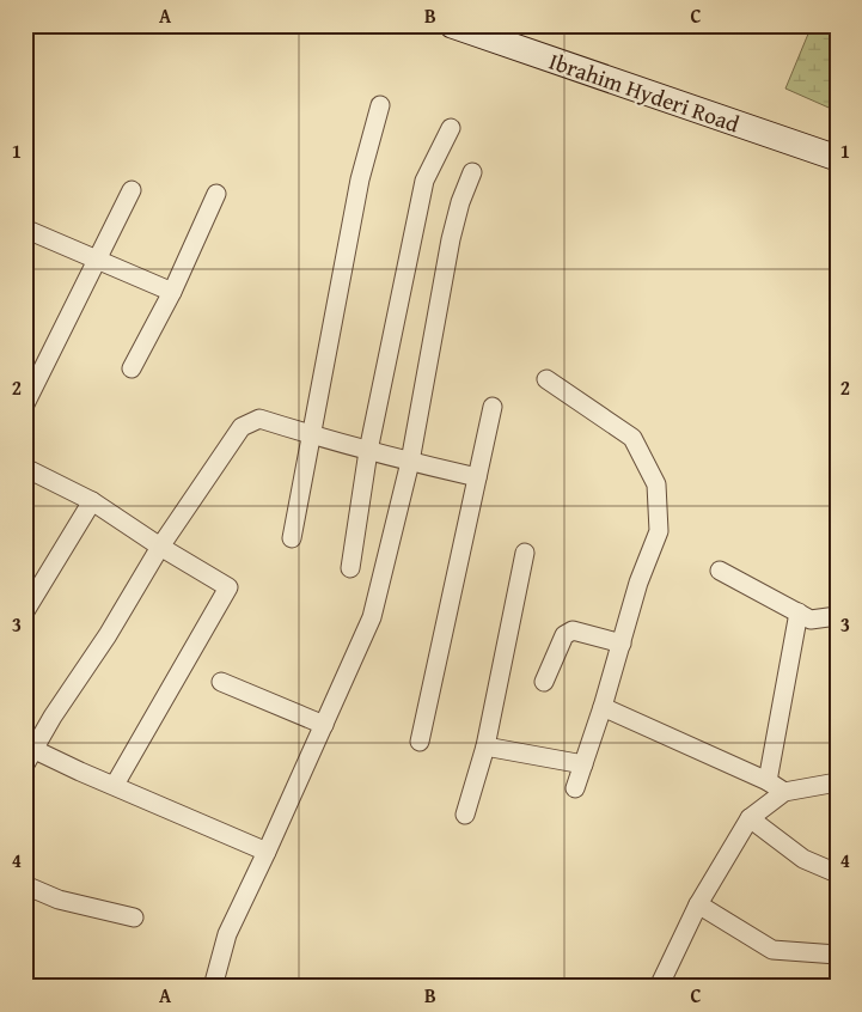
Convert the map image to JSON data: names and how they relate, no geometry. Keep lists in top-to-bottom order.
{
  "streets": {
    "main road": ["Ibrahim Hyderi Road"]
  },
  "grid": {
    "columns": ["A", "B", "C"],
    "rows": [
      "1",
      "2",
      "3",
      "4"
    ]
  }
}
